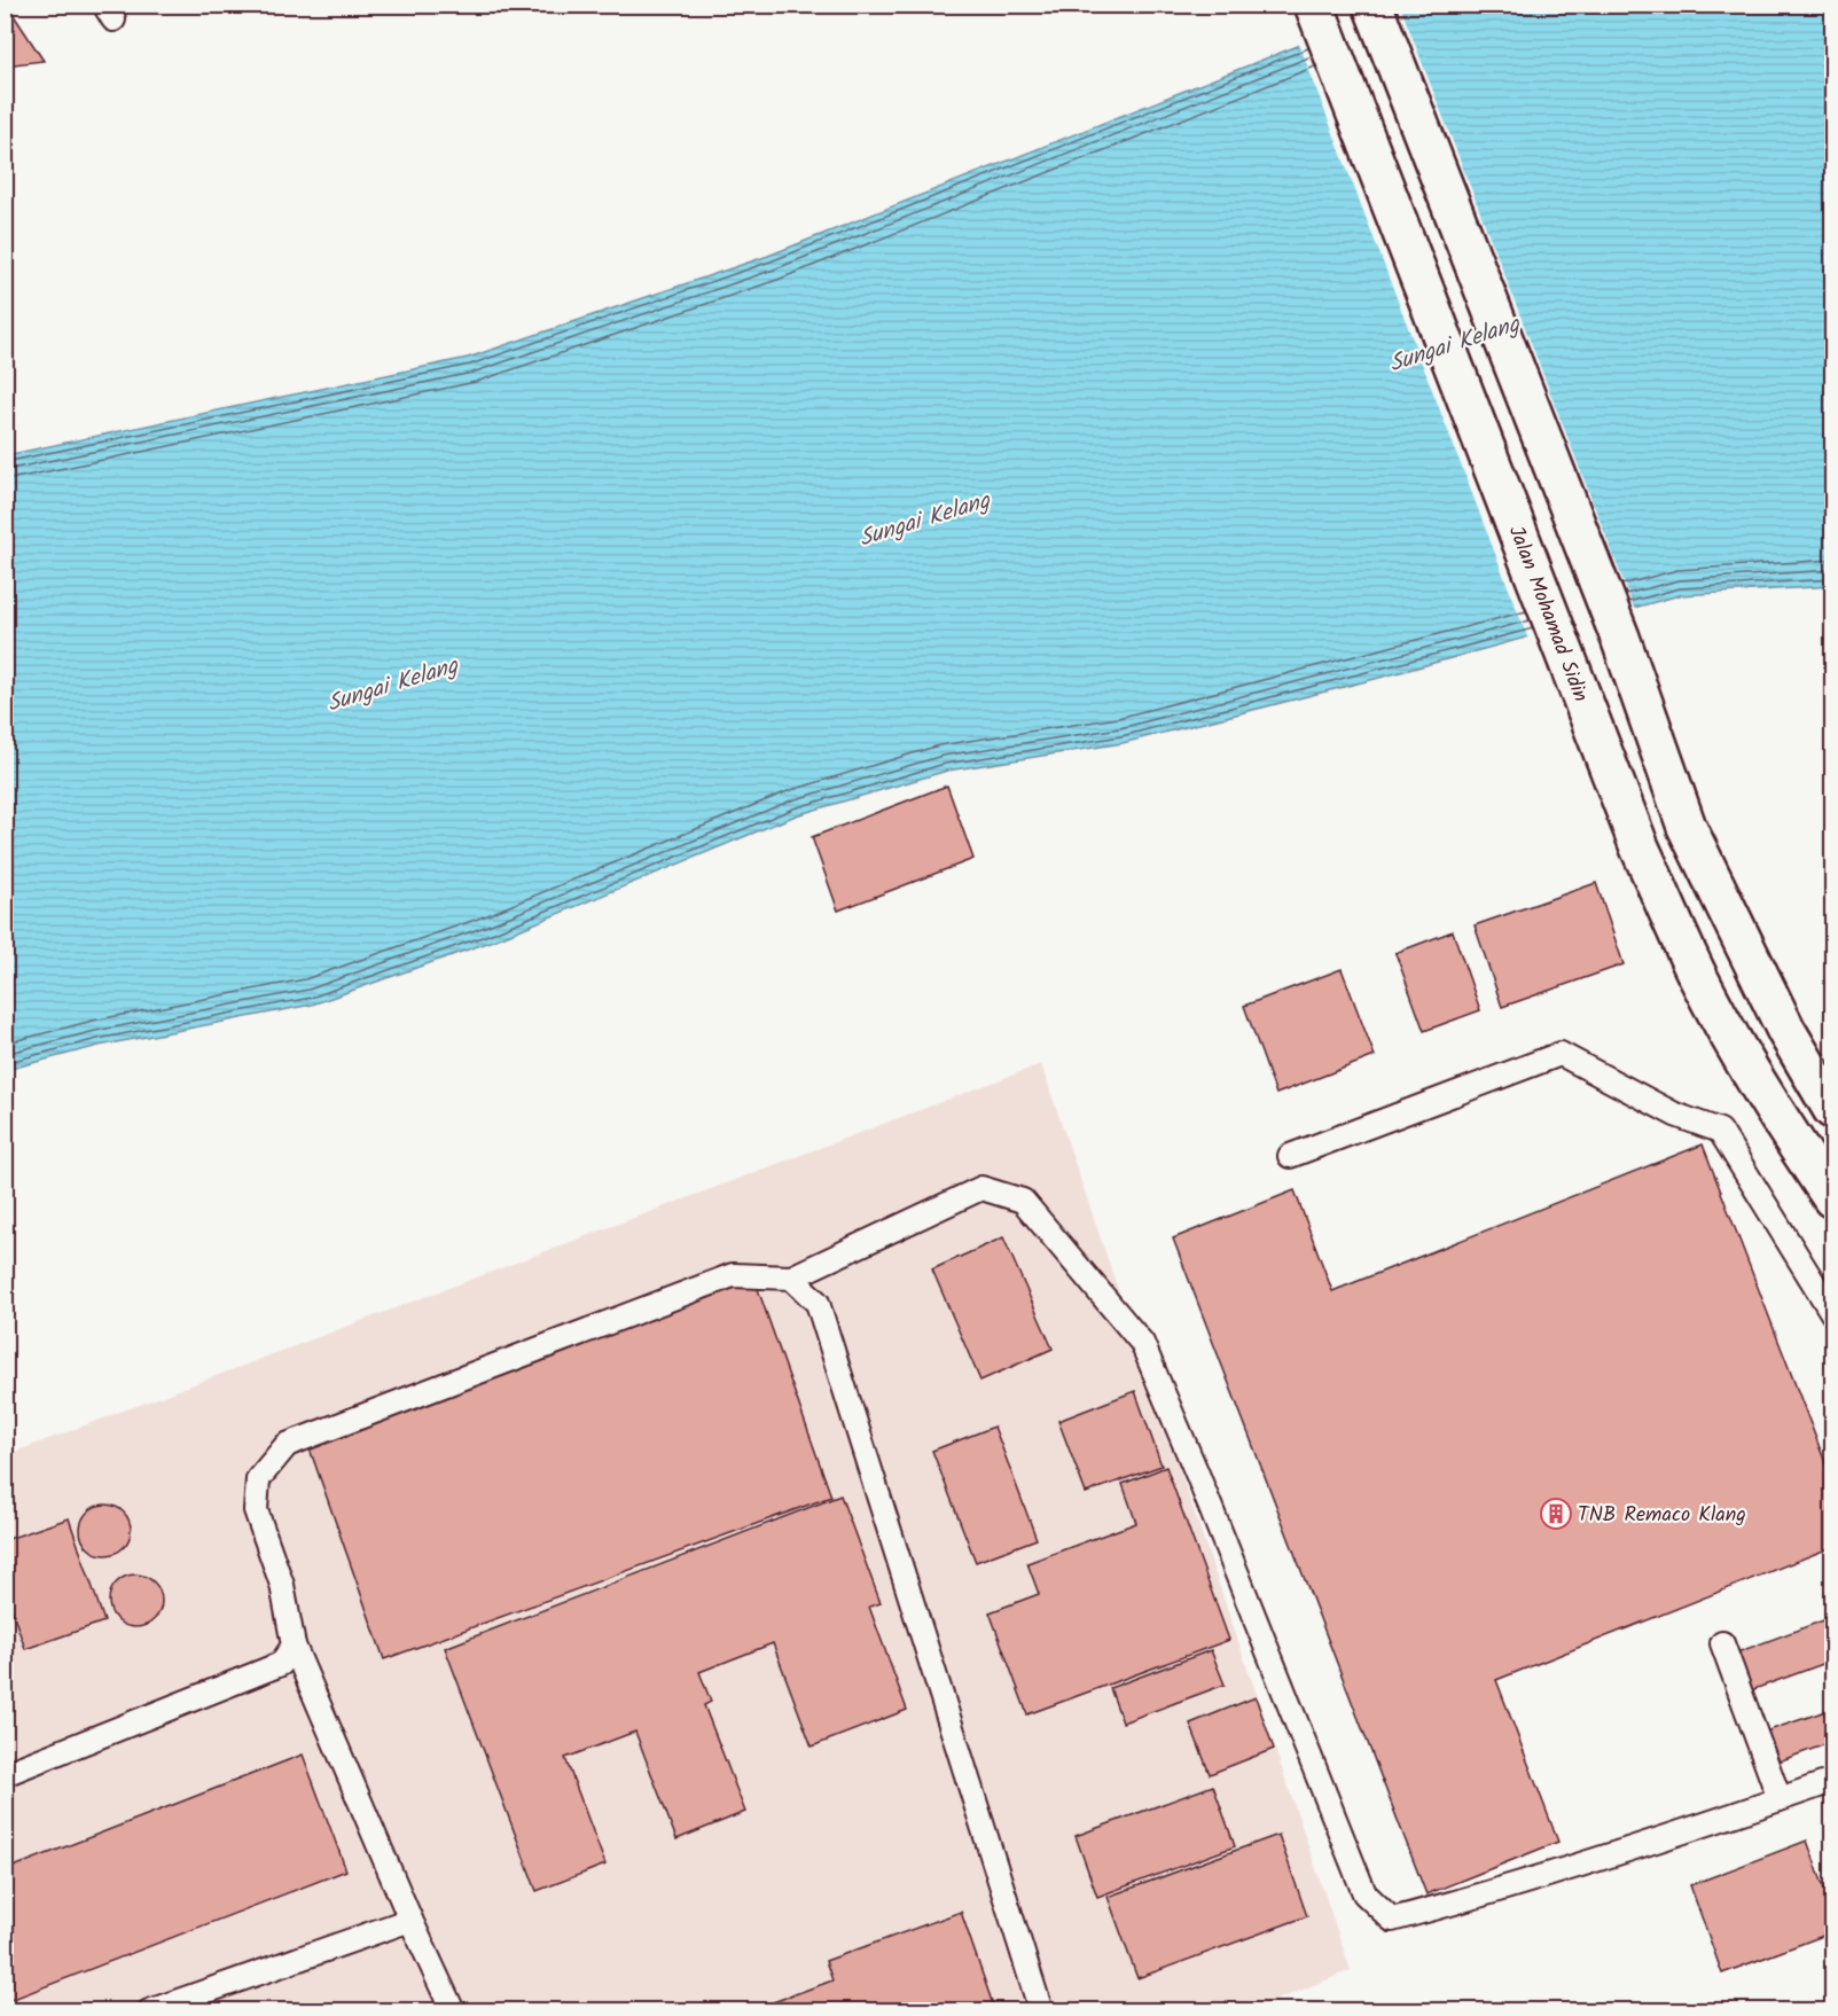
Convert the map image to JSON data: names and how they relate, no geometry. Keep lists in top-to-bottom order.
{
  "streets": {
    "main road": ["Jalan Mohamad Sidin"]
  },
  "water": ["Sungai Kelang"],
  "places": {
    "building": ["TNB Remaco Klang"]
  }
}
